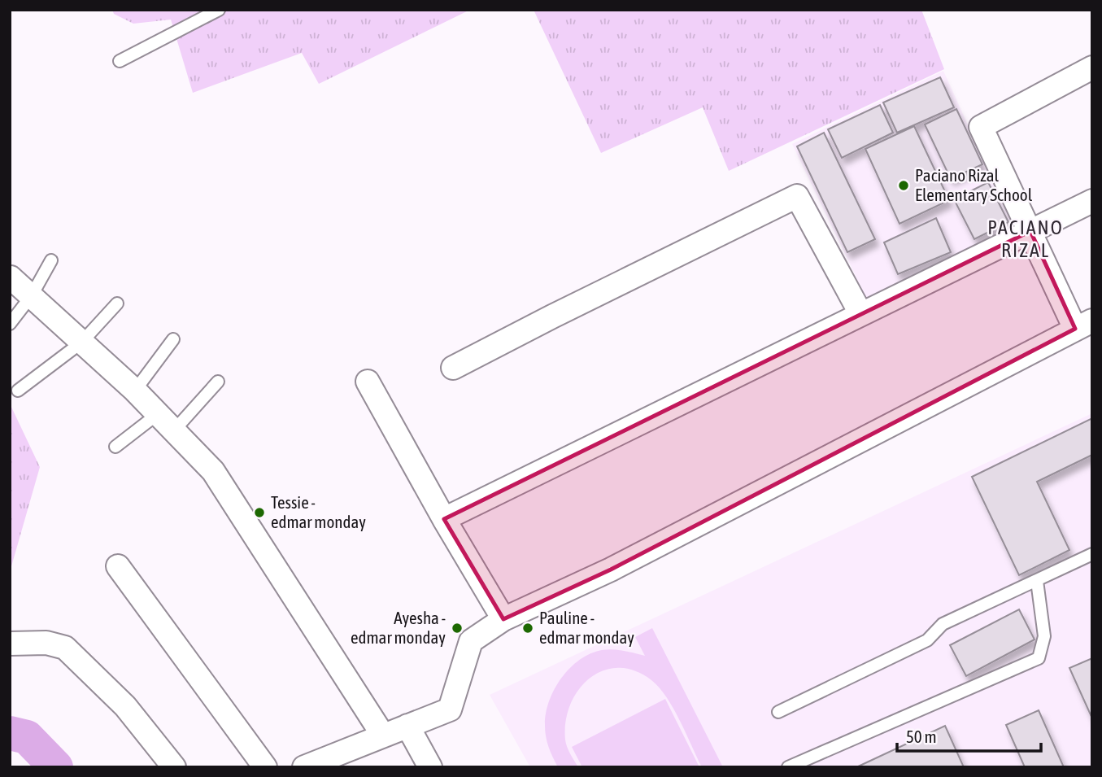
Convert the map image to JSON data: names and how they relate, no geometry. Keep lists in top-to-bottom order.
{
  "districts": ["PACIANO RIZAL"],
  "places": [
    "Paciano Rizal Elementary School",
    "Tessie - edmar monday",
    "Ayesha - edmar monday",
    "Pauline - edmar monday"
  ],
  "scale_bar": "50 m"
}
